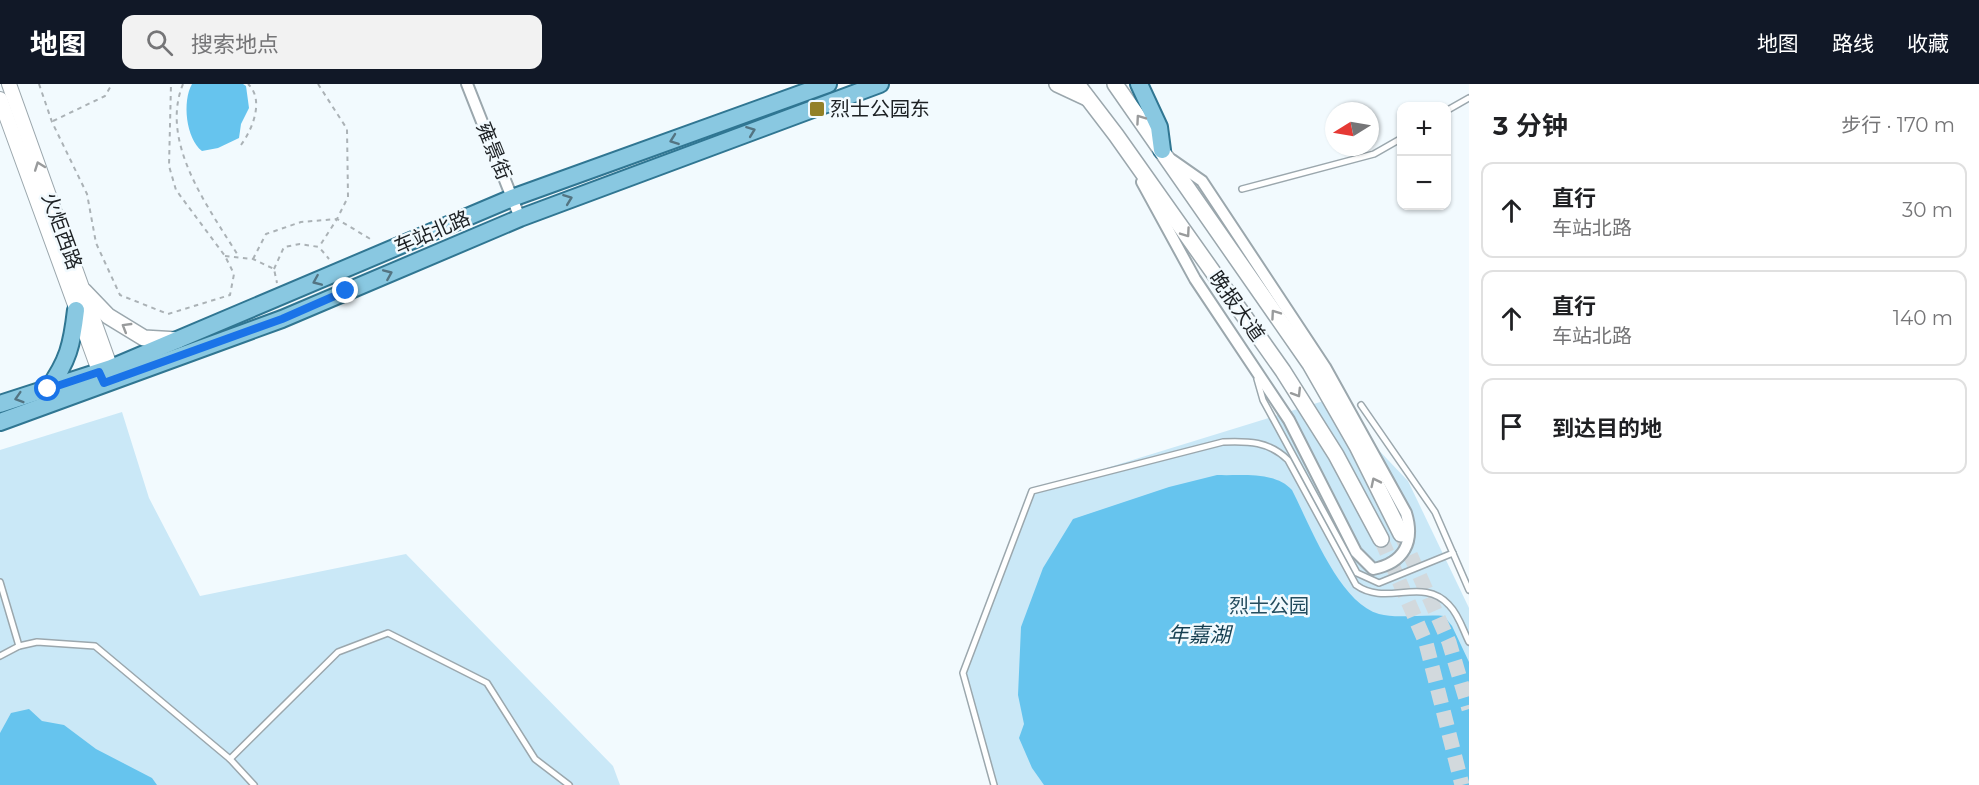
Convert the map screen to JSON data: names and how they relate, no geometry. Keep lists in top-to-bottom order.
{
  "streets": {
    "main road": ["车站北路", "晚报大道"],
    "street": ["雍景街", "火炬西路"]
  },
  "crossings": [
    ["雍景街", "车站北路"],
    ["火炬西路", "车站北路"]
  ],
  "water": ["年嘉湖"],
  "parks": ["烈士公园"],
  "places": {
    "transit": ["烈士公园东"]
  },
  "north": "left",
  "page": {
    "header": "地图",
    "search": "搜索地点",
    "nav": ["地图", "路线", "收藏"],
    "heading": ["3 分钟", "步行 · 170 m"],
    "map_buttons": ["+", "−"],
    "list": [
      ["直行", "车站北路", "30 m"],
      ["直行", "车站北路", "140 m"],
      "到达目的地"
    ]
  }
}
